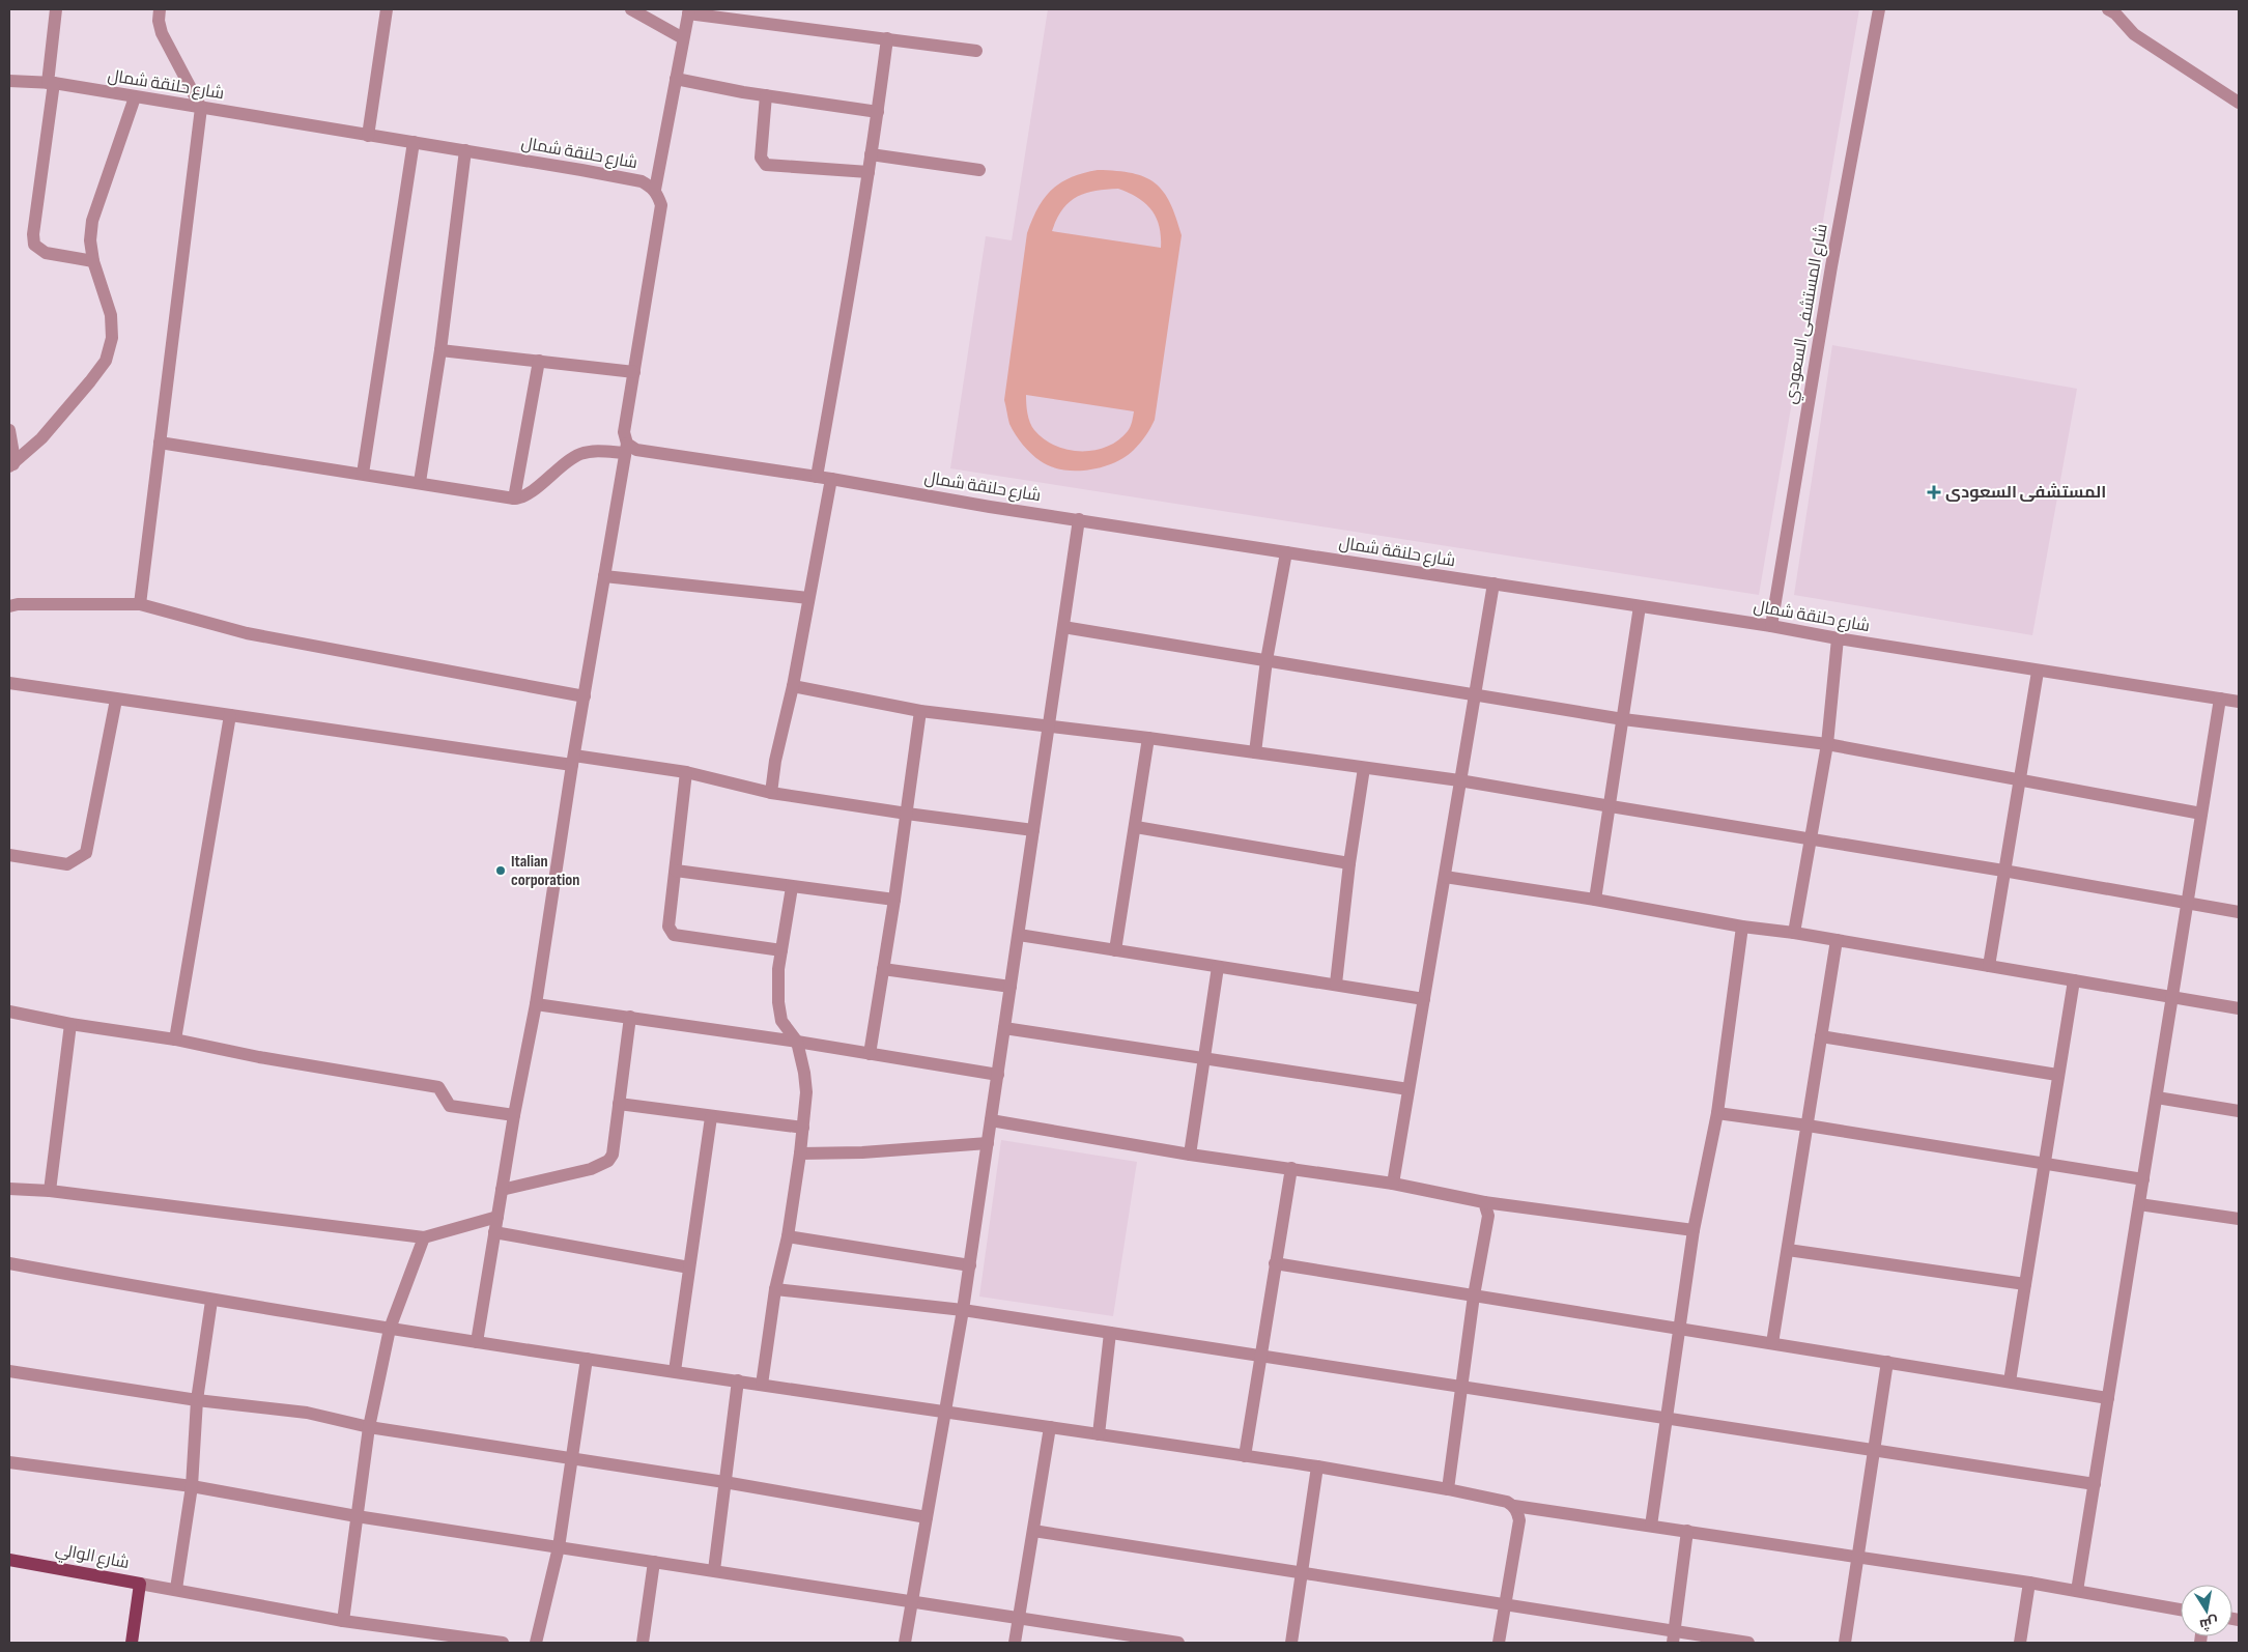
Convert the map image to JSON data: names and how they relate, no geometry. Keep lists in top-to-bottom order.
{
  "streets": {
    "main road": ["شارع الوالي"],
    "street": ["شارع حلنقة شمال", "شارع المستشفى السعودي"]
  },
  "crossings": [
    ["شارع حلنقة شمال", "شارع المستشفى السعودي"]
  ],
  "places": {
    "health": ["المستشفى السعودى"],
    "other": ["Italian corporation"]
  },
  "north": "bottom"
}
